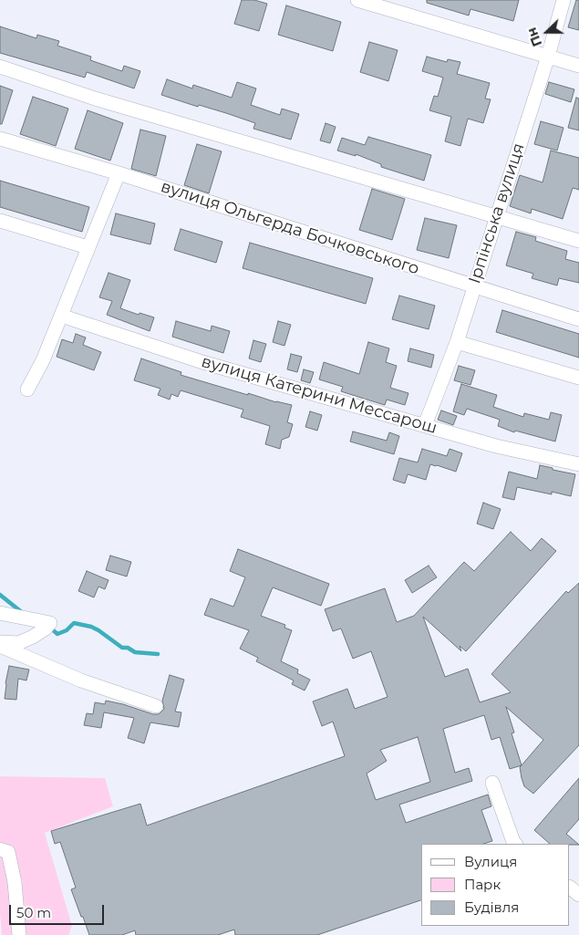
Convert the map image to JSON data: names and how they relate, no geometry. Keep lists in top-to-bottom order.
{
  "streets": {
    "street": ["Ірпінська вулиця", "вулиця Ольгерда Бочковського", "вулиця Катерини Мессарош"]
  },
  "crossings": [
    ["Ірпінська вулиця", "вулиця Ольгерда Бочковського"],
    ["Ірпінська вулиця", "вулиця Катерини Мессарош"]
  ],
  "legend": ["Вулиця", "Парк", "Будівля"],
  "scale_bar": "50 m",
  "north": "left"
}
